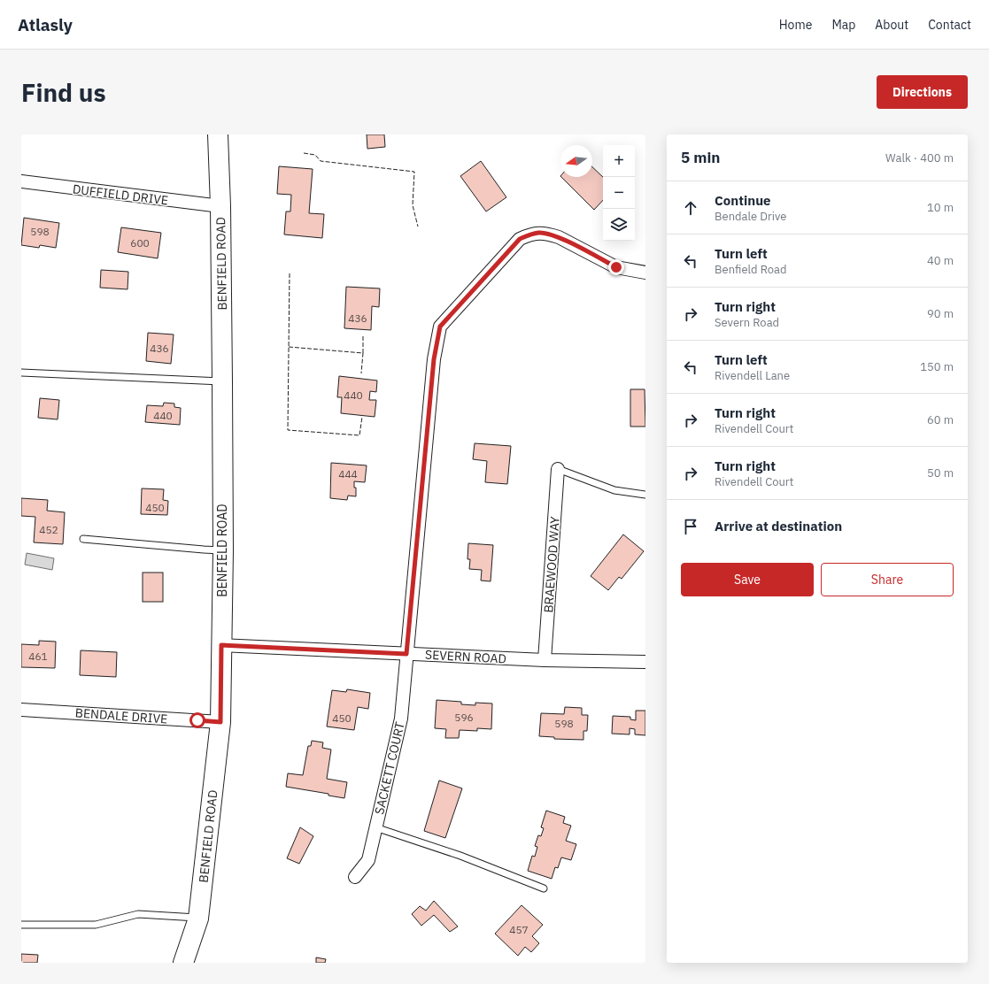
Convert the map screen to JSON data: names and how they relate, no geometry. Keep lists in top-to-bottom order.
{
  "streets": {
    "main road": ["BENFIELD ROAD"],
    "street": [
      "DUFFIELD DRIVE",
      "BRAEWOOD WAY",
      "SEVERN ROAD",
      "BENDALE DRIVE",
      "SACKETT COURT"
    ]
  },
  "crossings": [
    ["DUFFIELD DRIVE", "BENFIELD ROAD"],
    ["BENFIELD ROAD", "SEVERN ROAD"],
    ["BENFIELD ROAD", "BENDALE DRIVE"],
    ["BRAEWOOD WAY", "SEVERN ROAD"],
    ["SEVERN ROAD", "SACKETT COURT"]
  ],
  "house_numbers": [
    "598",
    "600",
    "436",
    "436",
    "440",
    "440",
    "444",
    "450",
    "452",
    "461",
    "596",
    "450",
    "598",
    "457"
  ],
  "north": "left",
  "page": {
    "header": "Atlasly",
    "nav": [
      "Home",
      "Map",
      "About",
      "Contact"
    ],
    "buttons": [
      "Directions",
      ["Save", "Share"]
    ],
    "title": "Find us",
    "heading": ["5 min", "Walk · 400 m"],
    "map_buttons": ["+", "−"],
    "list": [
      ["Continue", "Bendale Drive", "10 m"],
      ["Turn left", "Benfield Road", "40 m"],
      ["Turn right", "Severn Road", "90 m"],
      ["Turn left", "Rivendell Lane", "150 m"],
      ["Turn right", "Rivendell Court", "60 m"],
      ["Turn right", "Rivendell Court", "50 m"],
      "Arrive at destination"
    ]
  }
}
